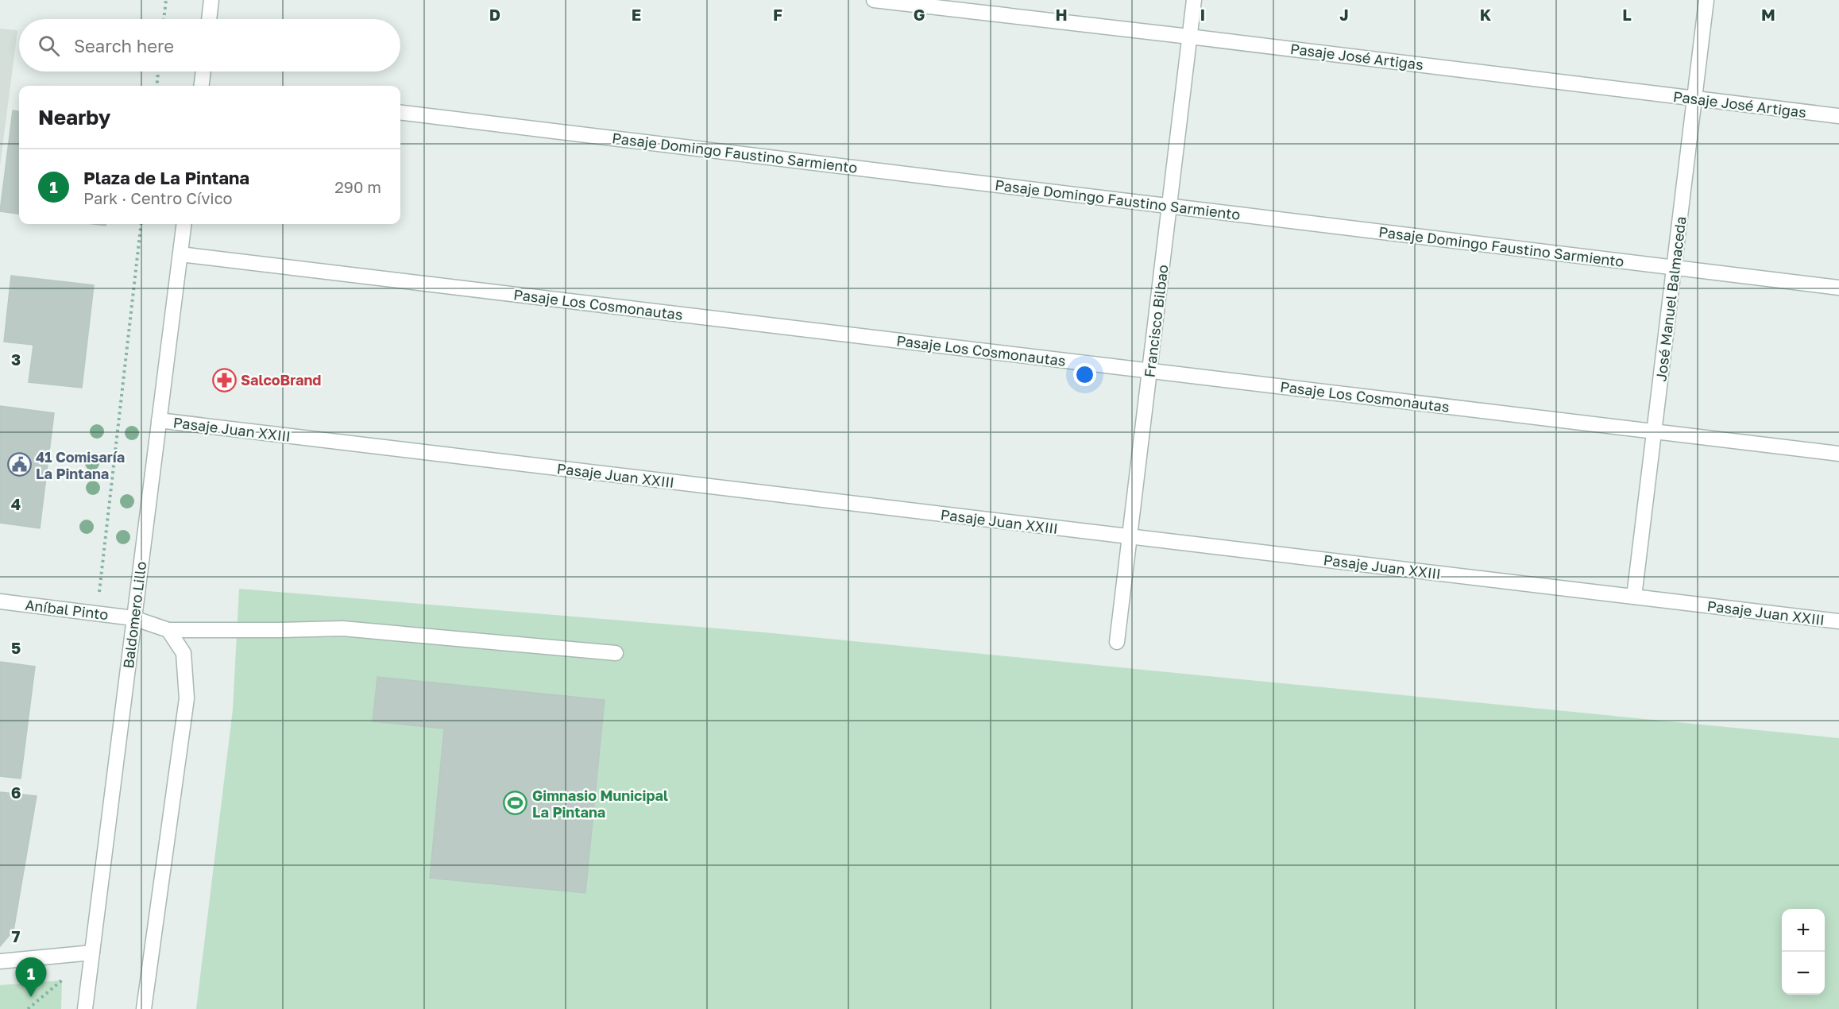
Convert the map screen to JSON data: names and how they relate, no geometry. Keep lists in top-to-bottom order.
{
  "streets": {
    "street": [
      "Pasaje José Artigas",
      "Pasaje Domingo Faustino Sarmiento",
      "José Manuel Balmaceda",
      "Pasaje Los Cosmonautas",
      "Francisco Bilbao",
      "Pasaje Juan XXIII",
      "Aníbal Pinto",
      "Baldomero Lillo"
    ]
  },
  "crossings": [
    ["Pasaje José Artigas", "José Manuel Balmaceda"],
    ["Pasaje José Artigas", "Francisco Bilbao"],
    ["Pasaje Domingo Faustino Sarmiento", "José Manuel Balmaceda"],
    ["Pasaje Domingo Faustino Sarmiento", "Francisco Bilbao"],
    ["José Manuel Balmaceda", "Pasaje Los Cosmonautas"],
    ["José Manuel Balmaceda", "Pasaje Juan XXIII"],
    ["Pasaje Los Cosmonautas", "Francisco Bilbao"],
    ["Pasaje Los Cosmonautas", "Baldomero Lillo"],
    ["Francisco Bilbao", "Pasaje Juan XXIII"],
    ["Pasaje Juan XXIII", "Baldomero Lillo"],
    ["Aníbal Pinto", "Baldomero Lillo"]
  ],
  "places": {
    "pharmacy": ["SalcoBrand"],
    "public building": ["41 Comisaría La Pintana"],
    "sports": ["Gimnasio Municipal La Pintana"]
  },
  "page": {
    "search": "Search here",
    "heading": "Nearby",
    "list": [
      {
        "mark": "1",
        "name": "Plaza de La Pintana",
        "note": "Park · Centro Cívico",
        "value": "290 m"
      }
    ],
    "map_buttons": ["+", "−"],
    "pins": "1"
  },
  "grid": {
    "columns": [
      "D",
      "E",
      "F",
      "G",
      "H",
      "I",
      "J",
      "K",
      "L",
      "M"
    ],
    "rows": [
      "3",
      "4",
      "5",
      "6",
      "7"
    ]
  }
}
